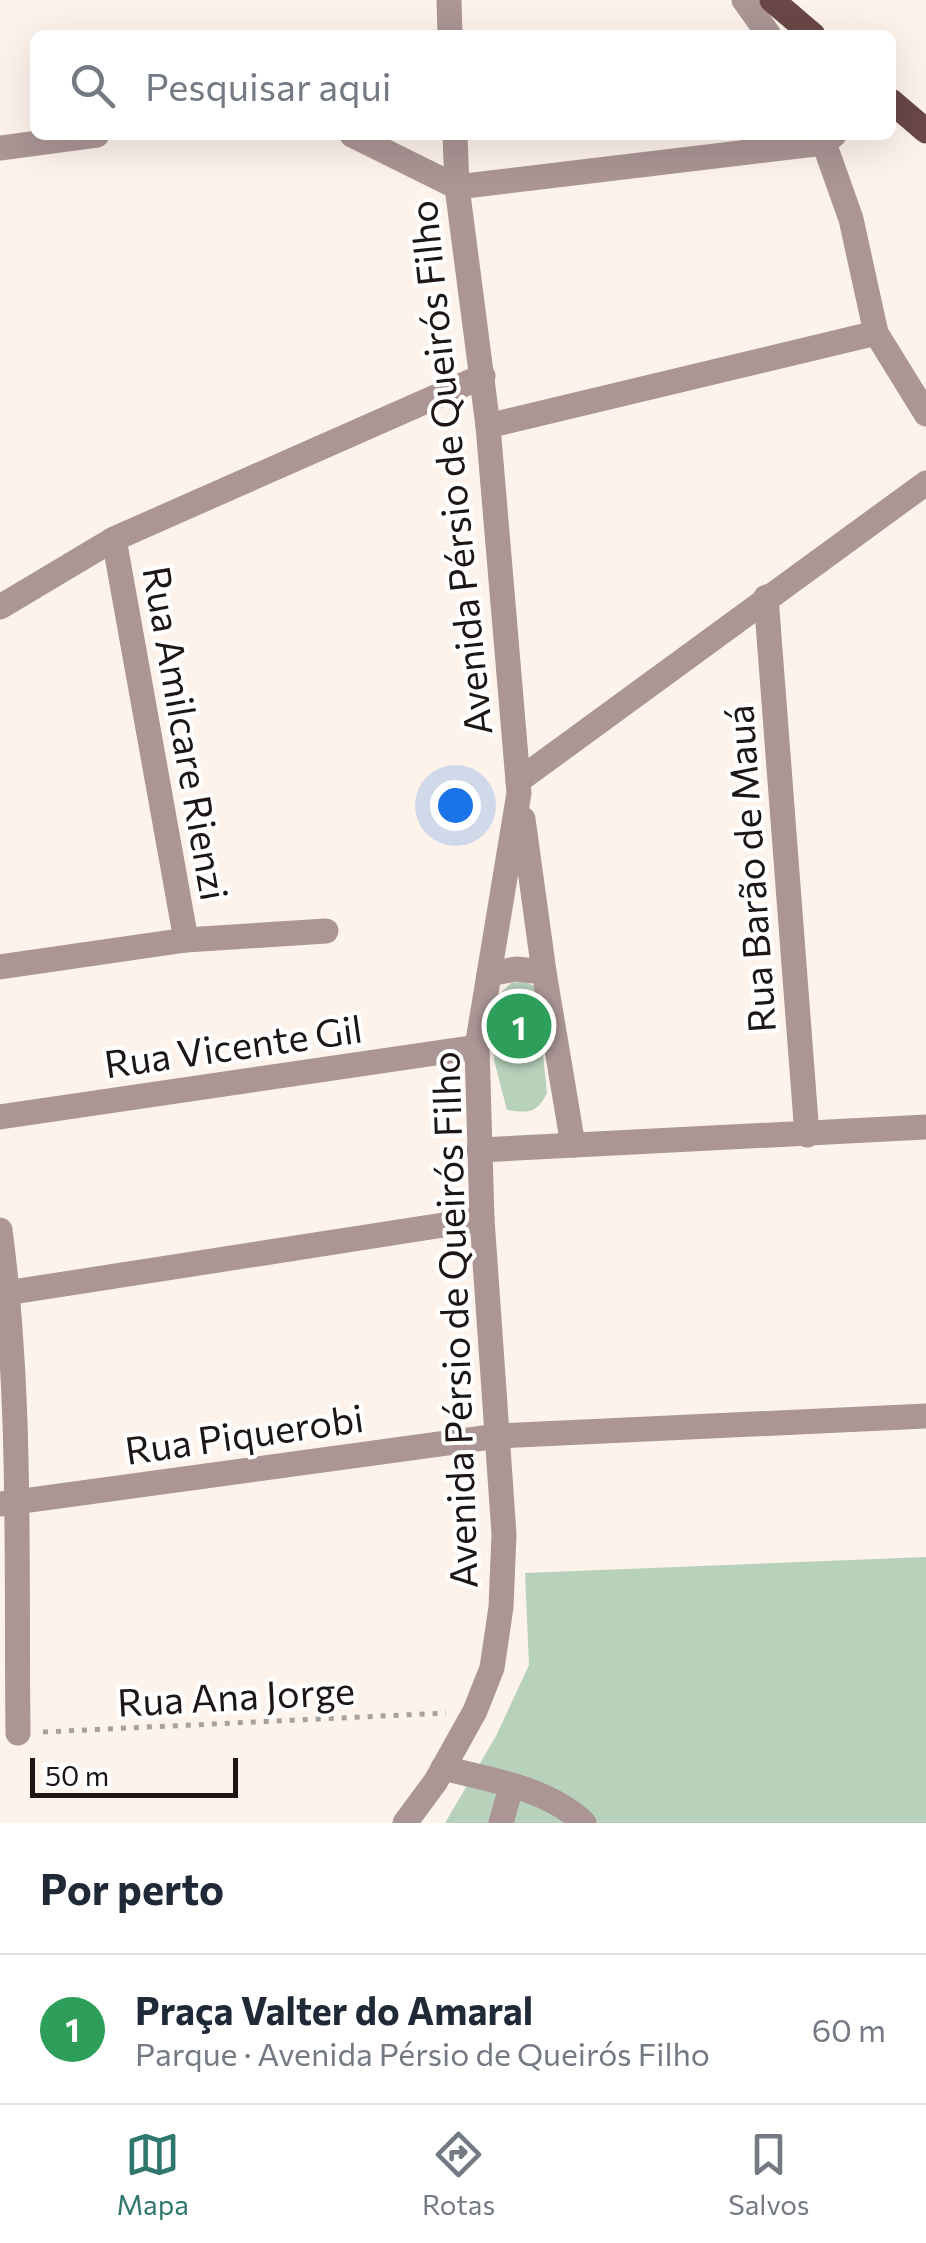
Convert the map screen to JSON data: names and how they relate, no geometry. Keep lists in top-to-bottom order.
{
  "streets": {
    "street": [
      "Avenida Pérsio de Queirós Filho",
      "Rua Amilcare Rienzi",
      "Rua Barão de Mauá",
      "Rua Vicente Gil",
      "Rua Piquerobi"
    ],
    "path": ["Rua Ana Jorge"]
  },
  "crossings": [
    ["Avenida Pérsio de Queirós Filho", "Rua Vicente Gil"],
    ["Avenida Pérsio de Queirós Filho", "Rua Piquerobi"],
    ["Avenida Pérsio de Queirós Filho", "Rua Ana Jorge"]
  ],
  "scale_bar": "50 m",
  "page": {
    "search": "Pesquisar aqui",
    "pins": "1",
    "scale": "50 m",
    "heading": "Por perto",
    "list": [
      {
        "mark": "1",
        "name": "Praça Valter do Amaral",
        "note": "Parque · Avenida Pérsio de Queirós Filho",
        "value": "60 m"
      }
    ],
    "nav": ["Mapa", "Rotas", "Salvos"]
  }
}
